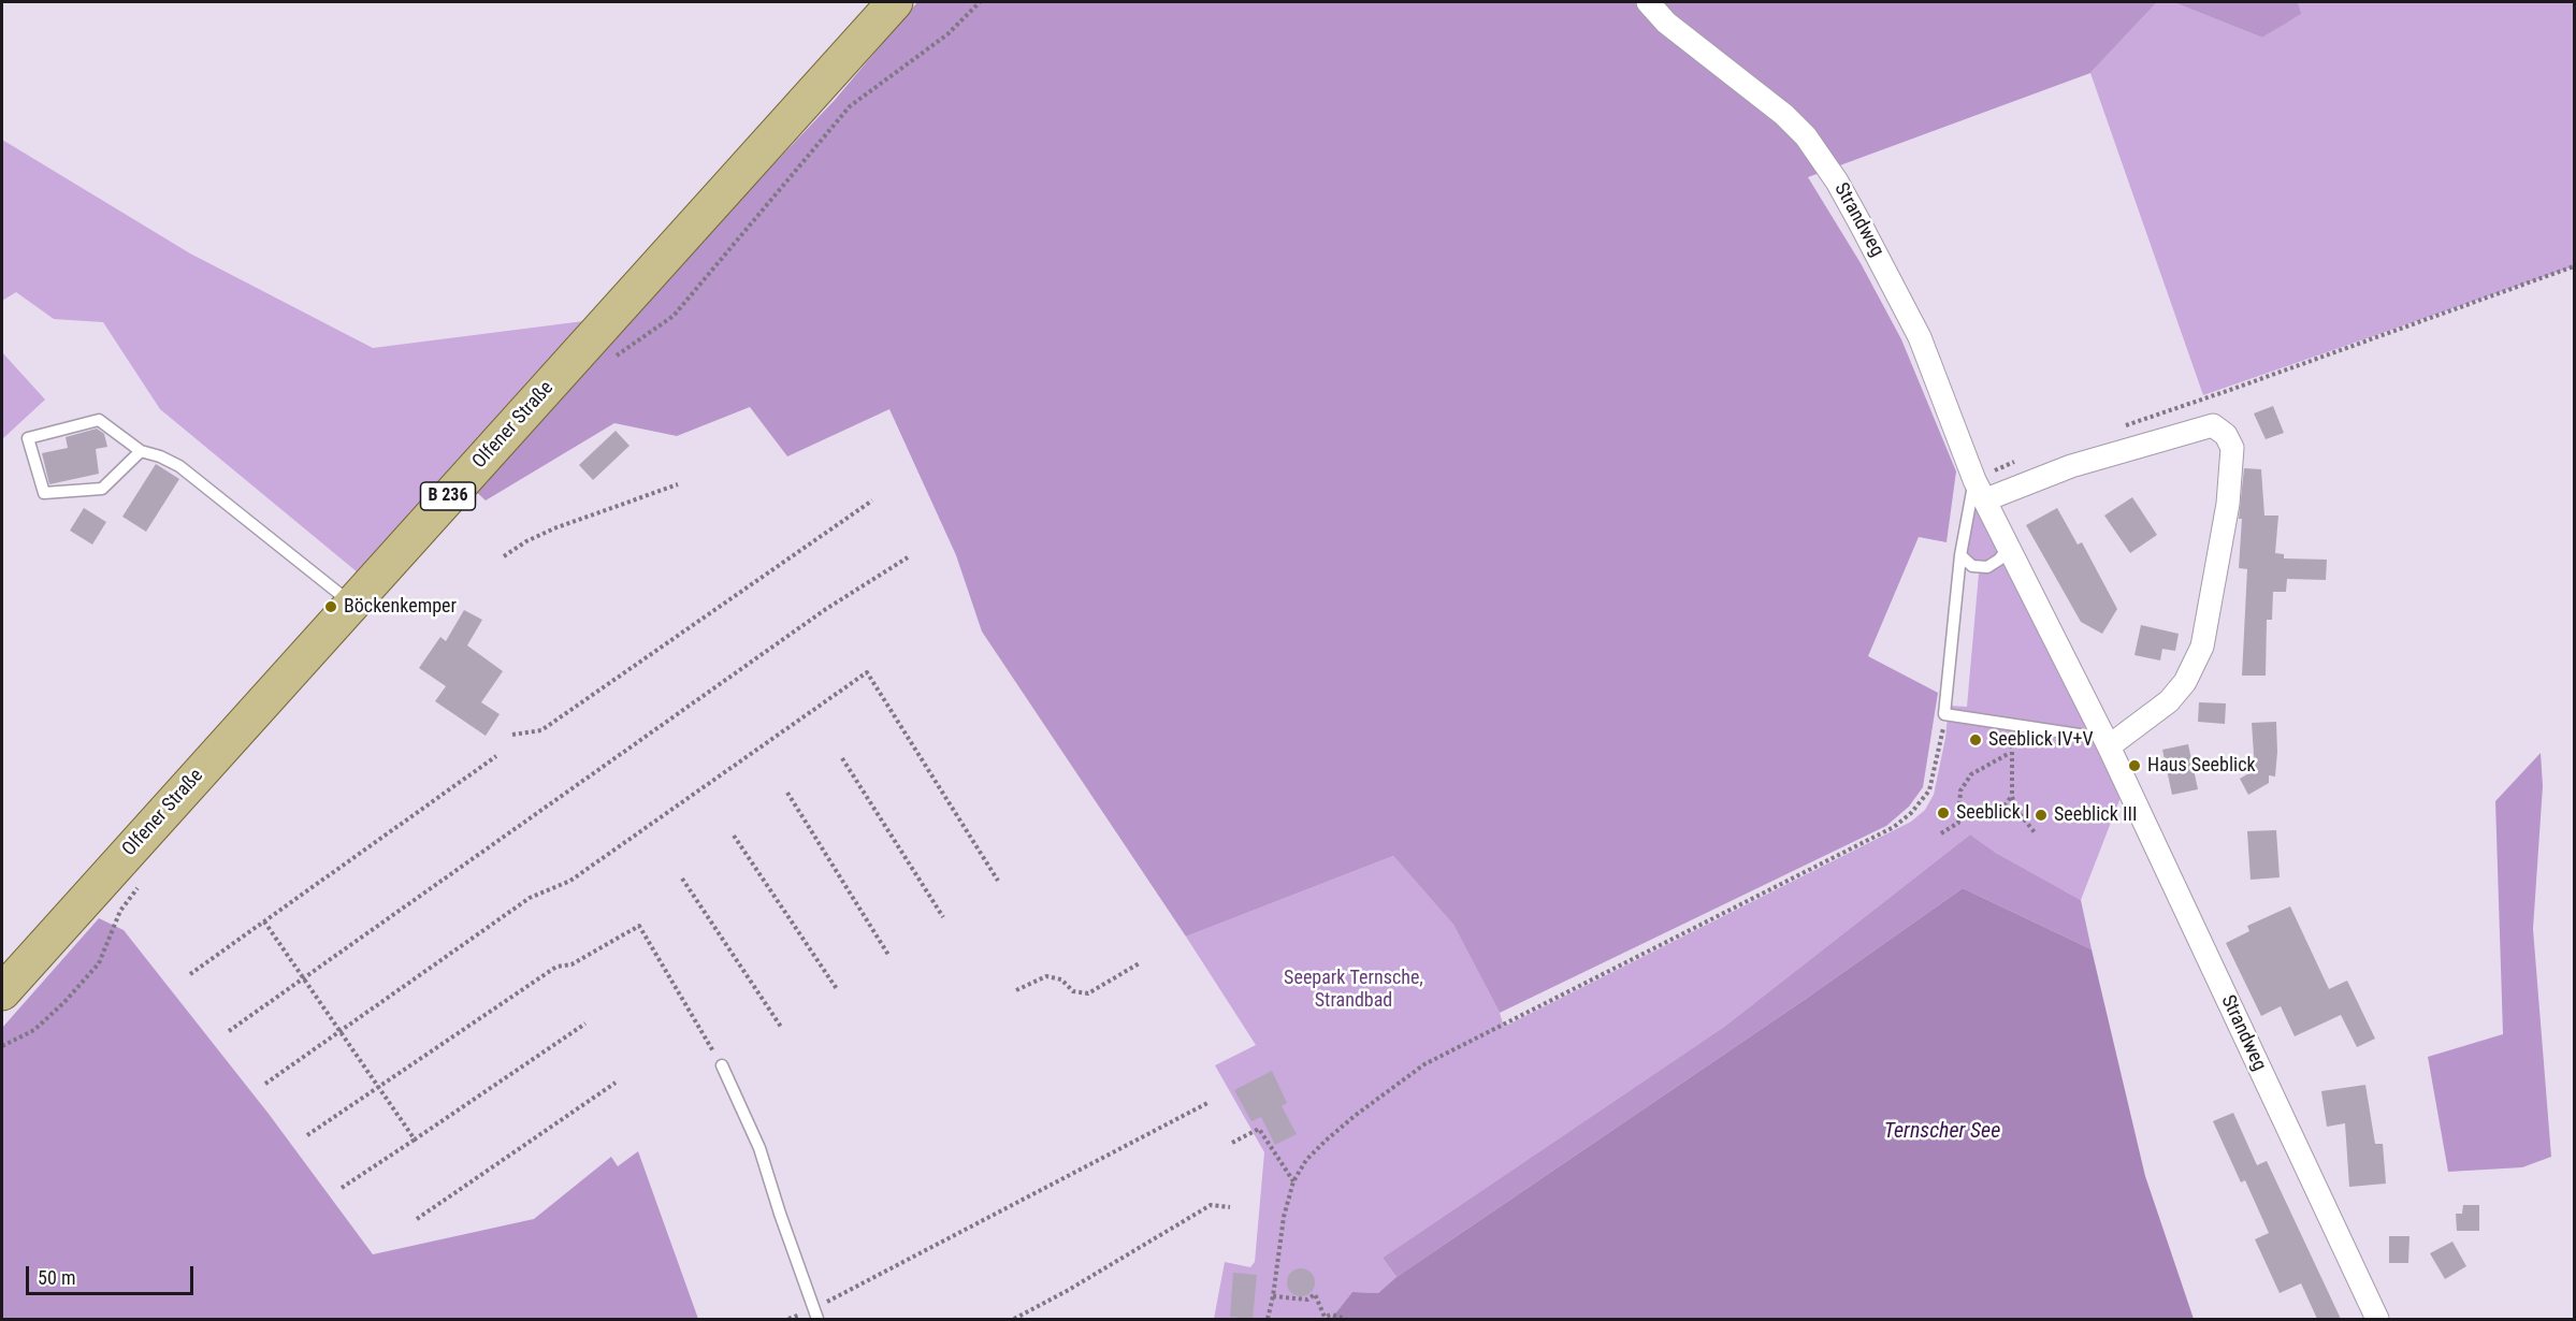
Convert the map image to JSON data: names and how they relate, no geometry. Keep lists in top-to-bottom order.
{
  "streets": {
    "main road": ["Olfener Straße", "B 236"],
    "street": ["Strandweg"]
  },
  "water": ["Ternscher See"],
  "parks": ["Seepark Ternsche, Strandbad"],
  "places": [
    "Böckenkemper",
    "Seeblick IV+V",
    "Haus Seeblick",
    "Seeblick I",
    "Seeblick III"
  ],
  "scale_bar": "50 m"
}
